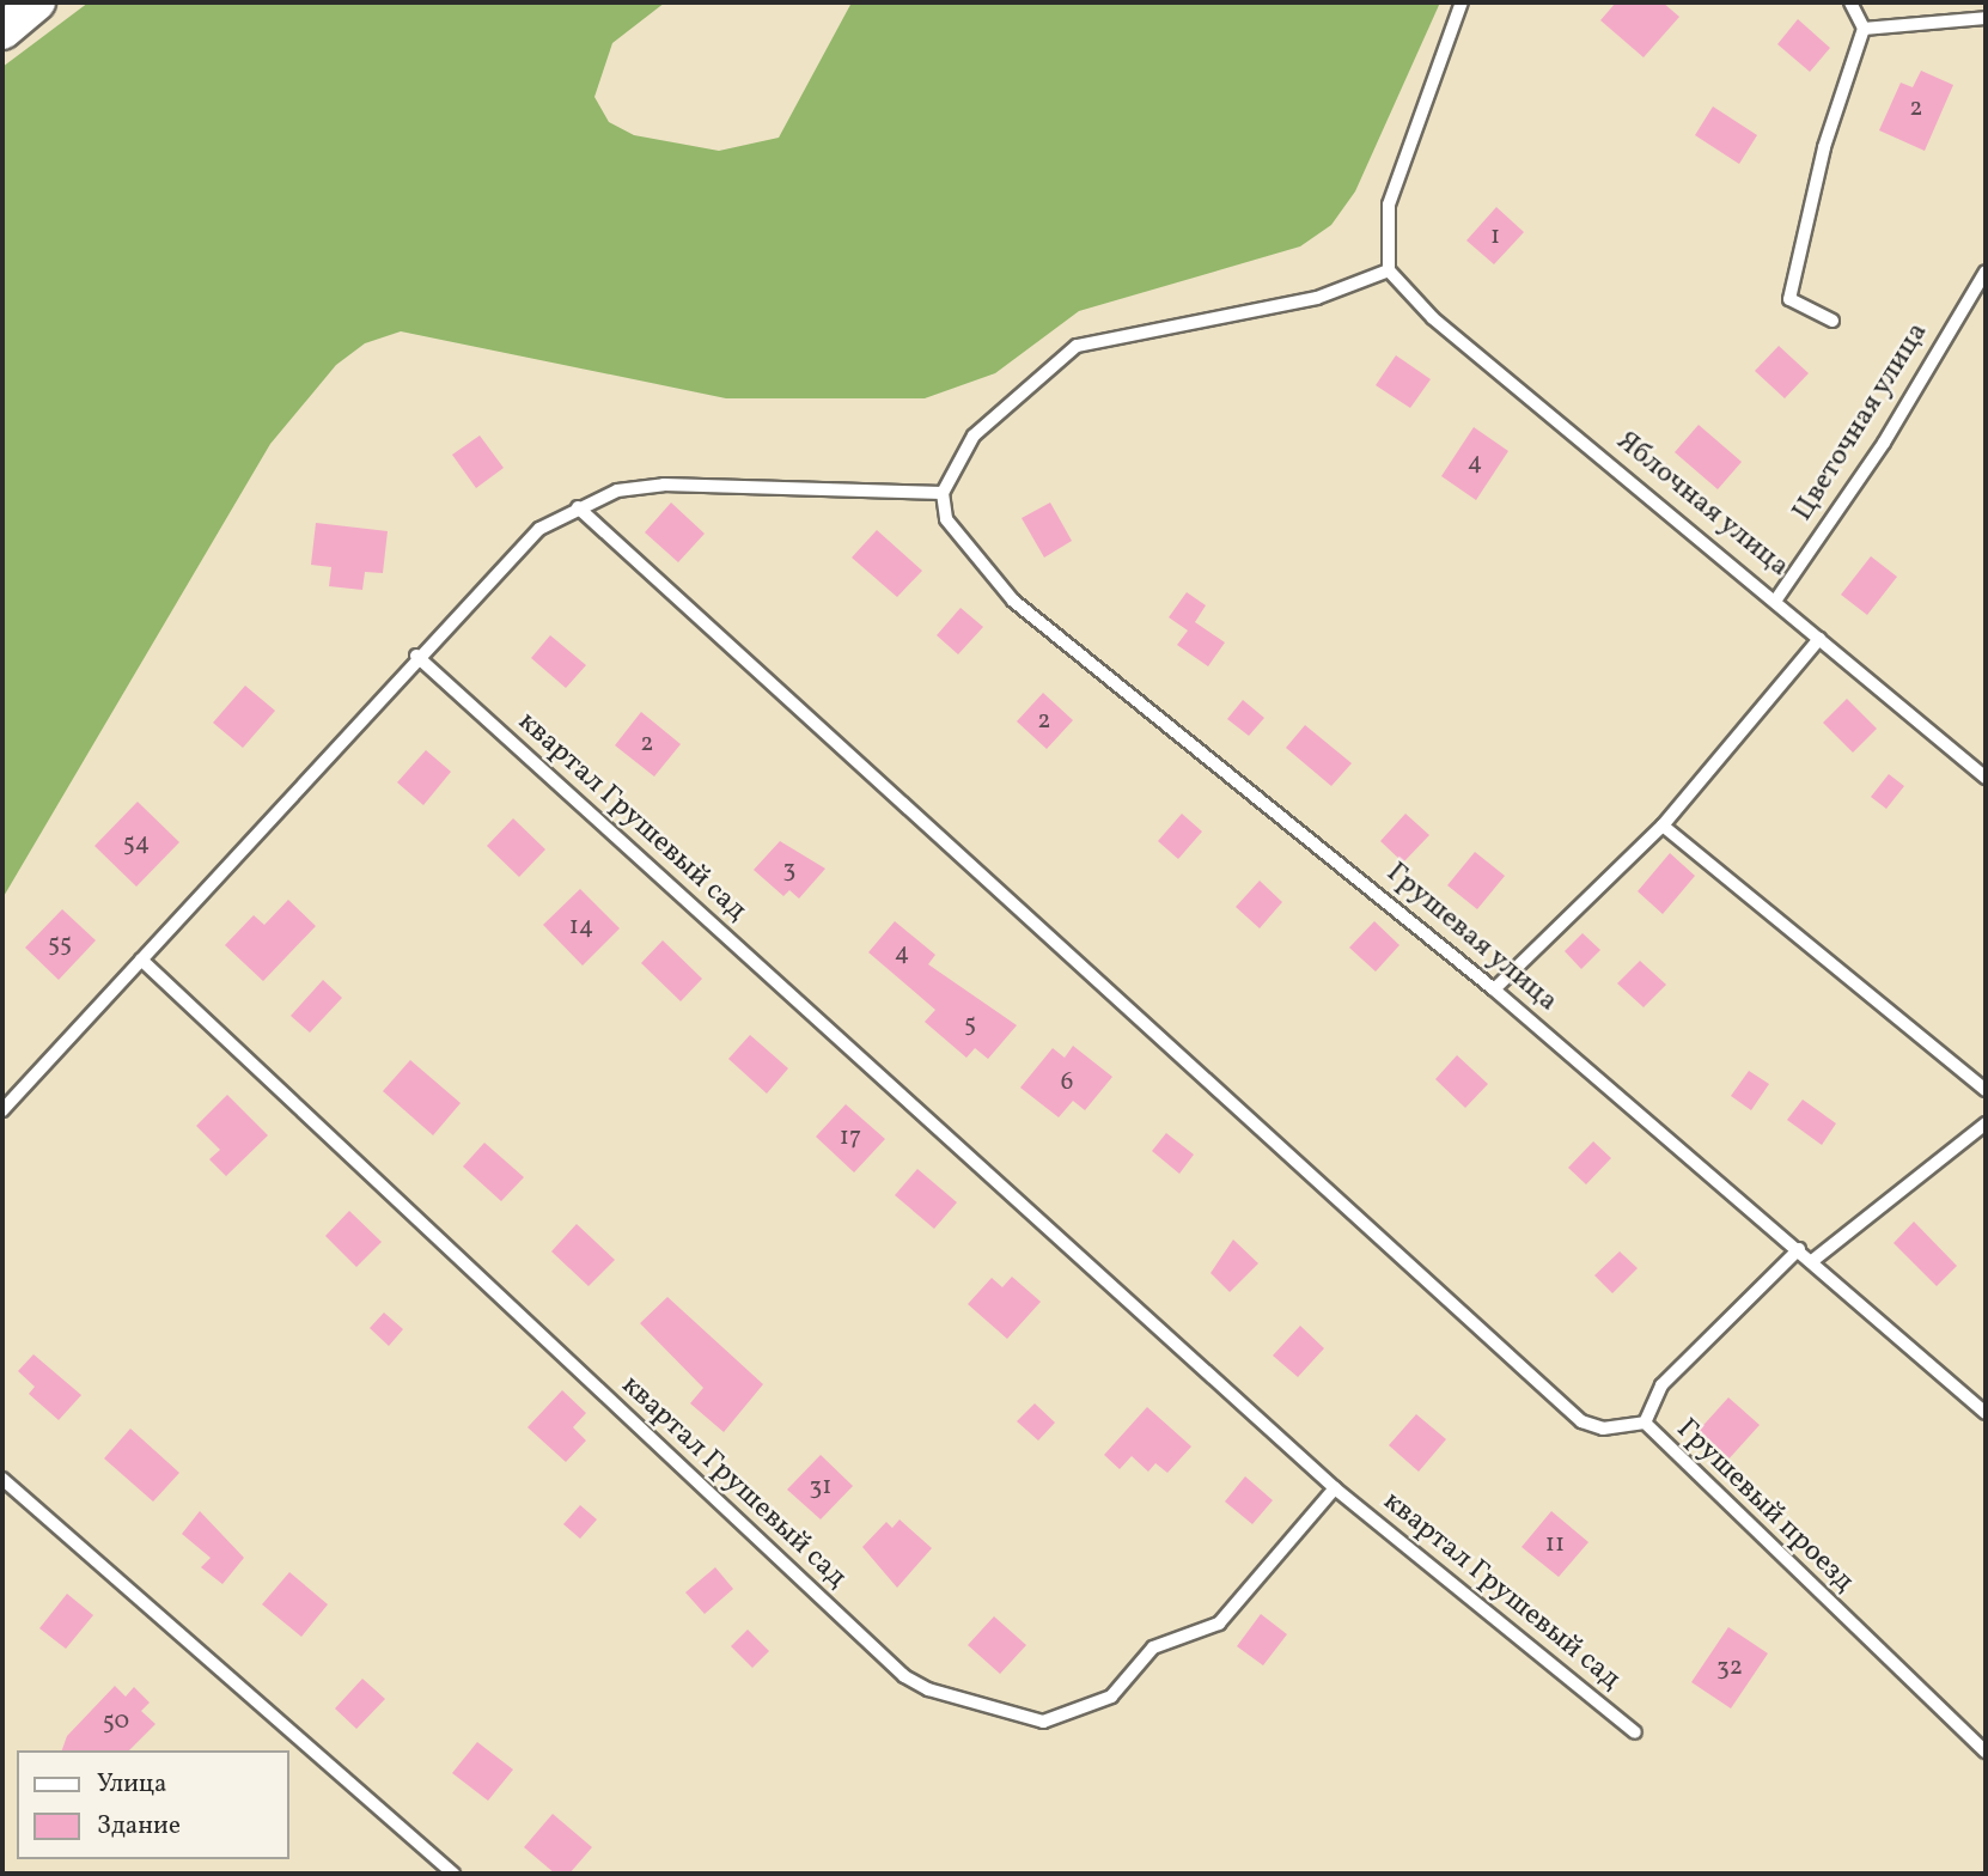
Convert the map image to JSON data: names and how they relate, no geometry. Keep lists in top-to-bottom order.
{
  "streets": {
    "lane": [
      "Цветочная улица",
      "Яблочная улица",
      "квартал Грушевый сад",
      "Грушевая улица",
      "Грушевый проезд"
    ]
  },
  "crossings": [
    ["Цветочная улица", "Яблочная улица"],
    ["Грушевая улица", "Грушевый проезд"]
  ],
  "house_numbers": [
    "2",
    "1",
    "4",
    "2",
    "2",
    "54",
    "3",
    "14",
    "55",
    "4",
    "5",
    "6",
    "17",
    "31",
    "11",
    "32",
    "50"
  ],
  "legend": ["Улица", "Здание"]
}
